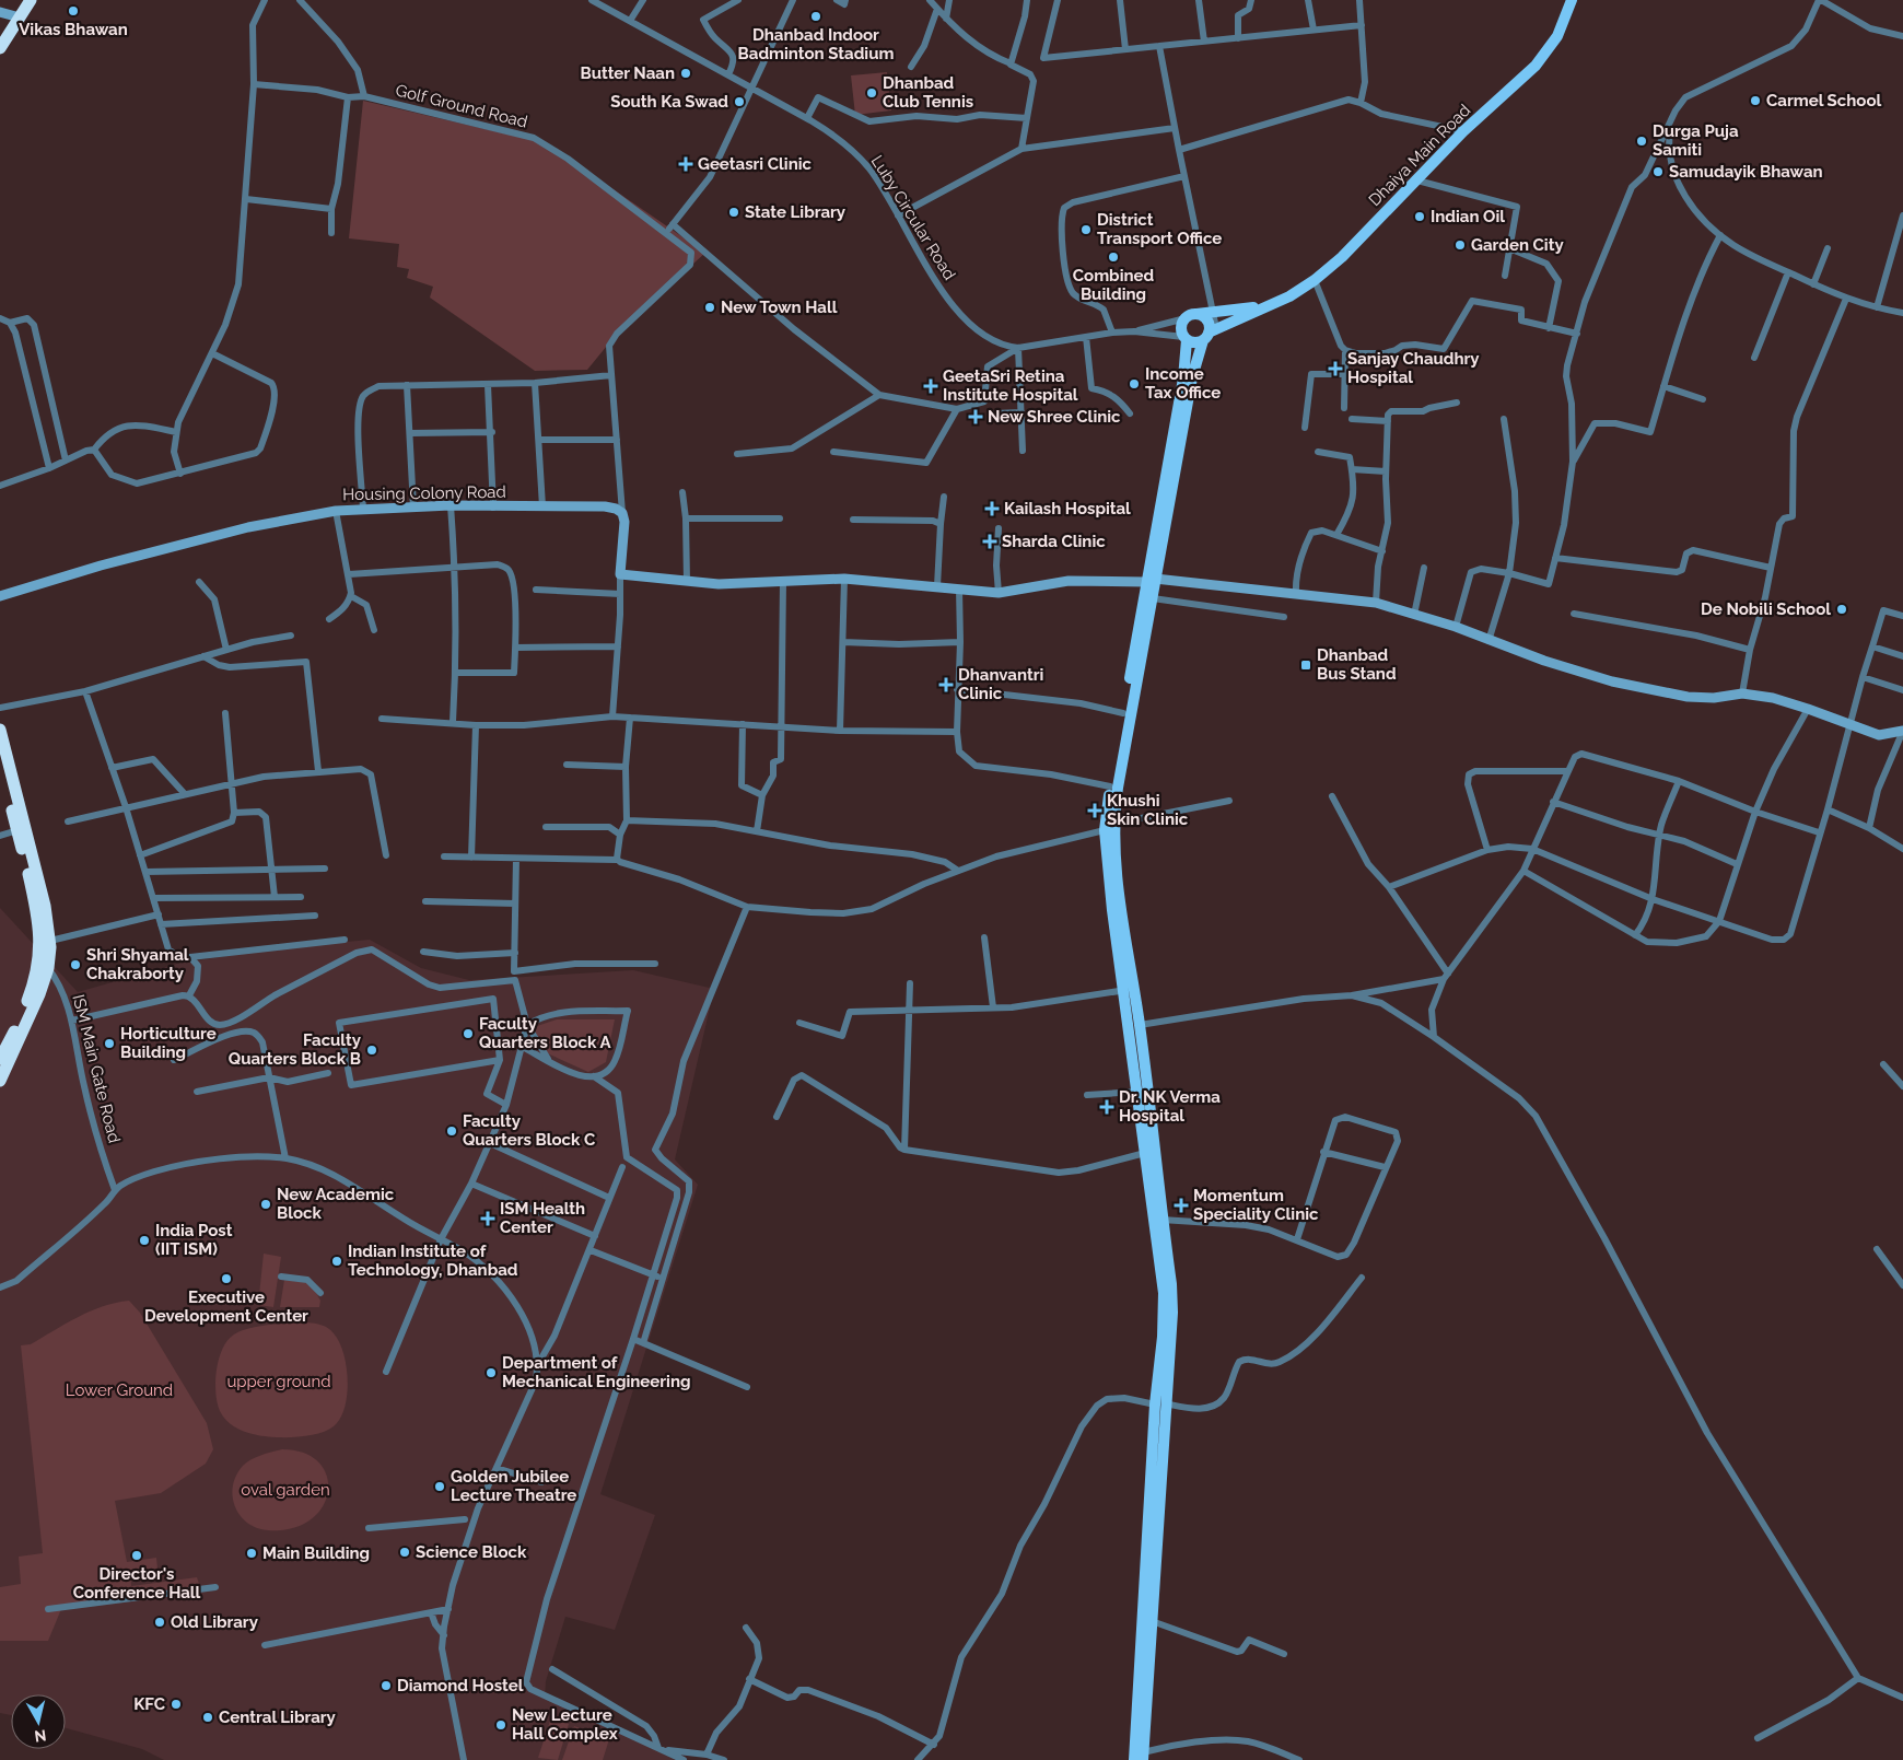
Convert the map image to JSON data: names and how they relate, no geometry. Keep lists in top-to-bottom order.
{
  "streets": {
    "main road": ["Dhaiya Main Road"],
    "street": [
      "Golf Ground Road",
      "Luby Circular Road",
      "Housing Colony Road",
      "ISM Main Gate Road"
    ]
  },
  "parks": ["upper ground", "Lower Ground", "oval garden"],
  "places": {
    "other": [
      "Vikas Bhawan",
      "Dhanbad Indoor Badminton Stadium",
      "Butter Naan",
      "Dhanbad Club Tennis",
      "Carmel School",
      "South Ka Swad",
      "Durga Puja Samiti",
      "Samudayik Bhawan",
      "State Library",
      "Indian Oil",
      "District Transport Office",
      "Garden City",
      "Combined Building",
      "New Town Hall",
      "Income Tax Office",
      "De Nobili School",
      "Shri Shyamal Chakraborty",
      "Faculty Quarters Block A",
      "Horticulture Building",
      "Faculty Quarters Block B",
      "Faculty Quarters Block C",
      "New Academic Block",
      "India Post (IIT ISM)",
      "Indian Institute of Technology, Dhanbad",
      "Executive Development Center",
      "Department of Mechanical Engineering",
      "Golden Jubilee Lecture Theatre",
      "Science Block",
      "Main Building",
      "Director's Conference Hall",
      "Old Library",
      "Diamond Hostel",
      "KFC",
      "Central Library",
      "New Lecture Hall Complex"
    ],
    "health": [
      "Geetasri Clinic",
      "Sanjay Chaudhry Hospital",
      "GeetaSri Retina Institute Hospital",
      "New Shree Clinic",
      "Kailash Hospital",
      "Sharda Clinic",
      "Dhanvantri Clinic",
      "Khushi Skin Clinic",
      "Dr. NK Verma Hospital",
      "Momentum Speciality Clinic",
      "ISM Health Center"
    ],
    "transit": ["Dhanbad Bus Stand"]
  },
  "north": "bottom"
}
